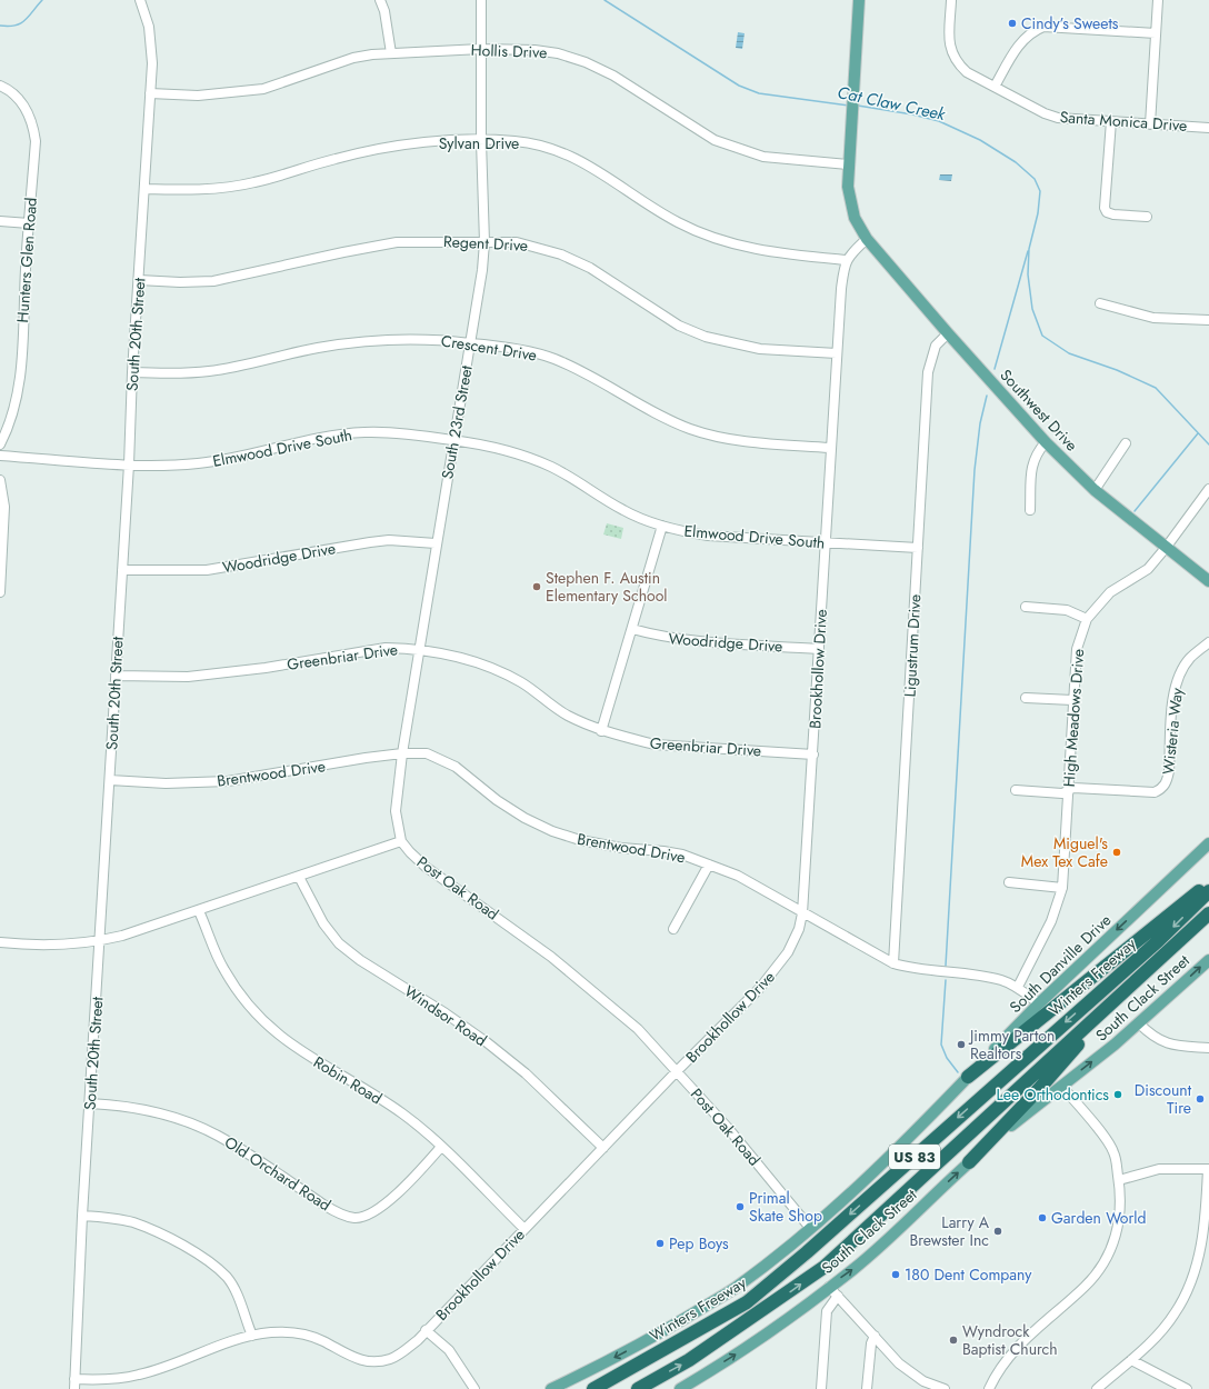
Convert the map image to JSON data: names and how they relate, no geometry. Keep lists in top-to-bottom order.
{
  "streets": {
    "highway": ["Winters Freeway", "US 83"],
    "main road": ["Southwest Drive", "South Danville Drive", "South Clack Street"],
    "street": [
      "Hollis Drive",
      "Santa Monica Drive",
      "Sylvan Drive",
      "Regent Drive",
      "Hunters Glen Road",
      "South 20th Street",
      "Crescent Drive",
      "South 23rd Street",
      "Elmwood Drive South",
      "Woodridge Drive",
      "Ligustrum Drive",
      "Greenbriar Drive",
      "Brookhollow Drive",
      "High Meadows Drive",
      "Wisteria Way",
      "Brentwood Drive",
      "Post Oak Road",
      "Windsor Road",
      "Robin Road",
      "Old Orchard Road"
    ]
  },
  "crossings": [
    ["Hollis Drive", "South 20th Street"],
    ["Hollis Drive", "Southwest Drive"],
    ["Hollis Drive", "South 23rd Street"],
    ["Sylvan Drive", "South 20th Street"],
    ["Sylvan Drive", "South 23rd Street"],
    ["Sylvan Drive", "Brookhollow Drive"],
    ["Regent Drive", "South 20th Street"],
    ["Regent Drive", "South 23rd Street"],
    ["Regent Drive", "Brookhollow Drive"],
    ["South 20th Street", "Crescent Drive"],
    ["South 20th Street", "Elmwood Drive South"],
    ["South 20th Street", "Woodridge Drive"],
    ["South 20th Street", "Greenbriar Drive"],
    ["South 20th Street", "Brookhollow Drive"],
    ["South 20th Street", "Brentwood Drive"],
    ["South 20th Street", "Old Orchard Road"],
    ["Crescent Drive", "South 23rd Street"],
    ["Crescent Drive", "Brookhollow Drive"],
    ["Southwest Drive", "Ligustrum Drive"],
    ["Southwest Drive", "High Meadows Drive"],
    ["South 23rd Street", "Elmwood Drive South"],
    ["South 23rd Street", "Woodridge Drive"],
    ["South 23rd Street", "Greenbriar Drive"],
    ["South 23rd Street", "Brentwood Drive"],
    ["South 23rd Street", "Post Oak Road"],
    ["Elmwood Drive South", "Ligustrum Drive"],
    ["Elmwood Drive South", "Brookhollow Drive"],
    ["Woodridge Drive", "Brookhollow Drive"],
    ["Ligustrum Drive", "Brentwood Drive"],
    ["Greenbriar Drive", "Brookhollow Drive"],
    ["Brookhollow Drive", "Brentwood Drive"],
    ["Brookhollow Drive", "Post Oak Road"],
    ["Brookhollow Drive", "Windsor Road"],
    ["Brookhollow Drive", "Robin Road"],
    ["High Meadows Drive", "Wisteria Way"],
    ["High Meadows Drive", "Brentwood Drive"],
    ["Brentwood Drive", "South Danville Drive"],
    ["Post Oak Road", "South Danville Drive"],
    ["Robin Road", "Old Orchard Road"]
  ],
  "one_way": ["South Danville Drive", "South Clack Street"],
  "water": ["Cat Claw Creek"],
  "places": [
    "Cindy’s Sweets",
    "Stephen F. Austin Elementary School",
    "Miguel's Mex Tex Cafe",
    "Jimmy Parton Realtors",
    "Lee Orthodontics",
    "Discount Tire",
    "Primal Skate Shop",
    "Garden World",
    "Larry A Brewster Inc",
    "Pep Boys",
    "180 Dent Company",
    "Wyndrock Baptist Church"
  ]
}
